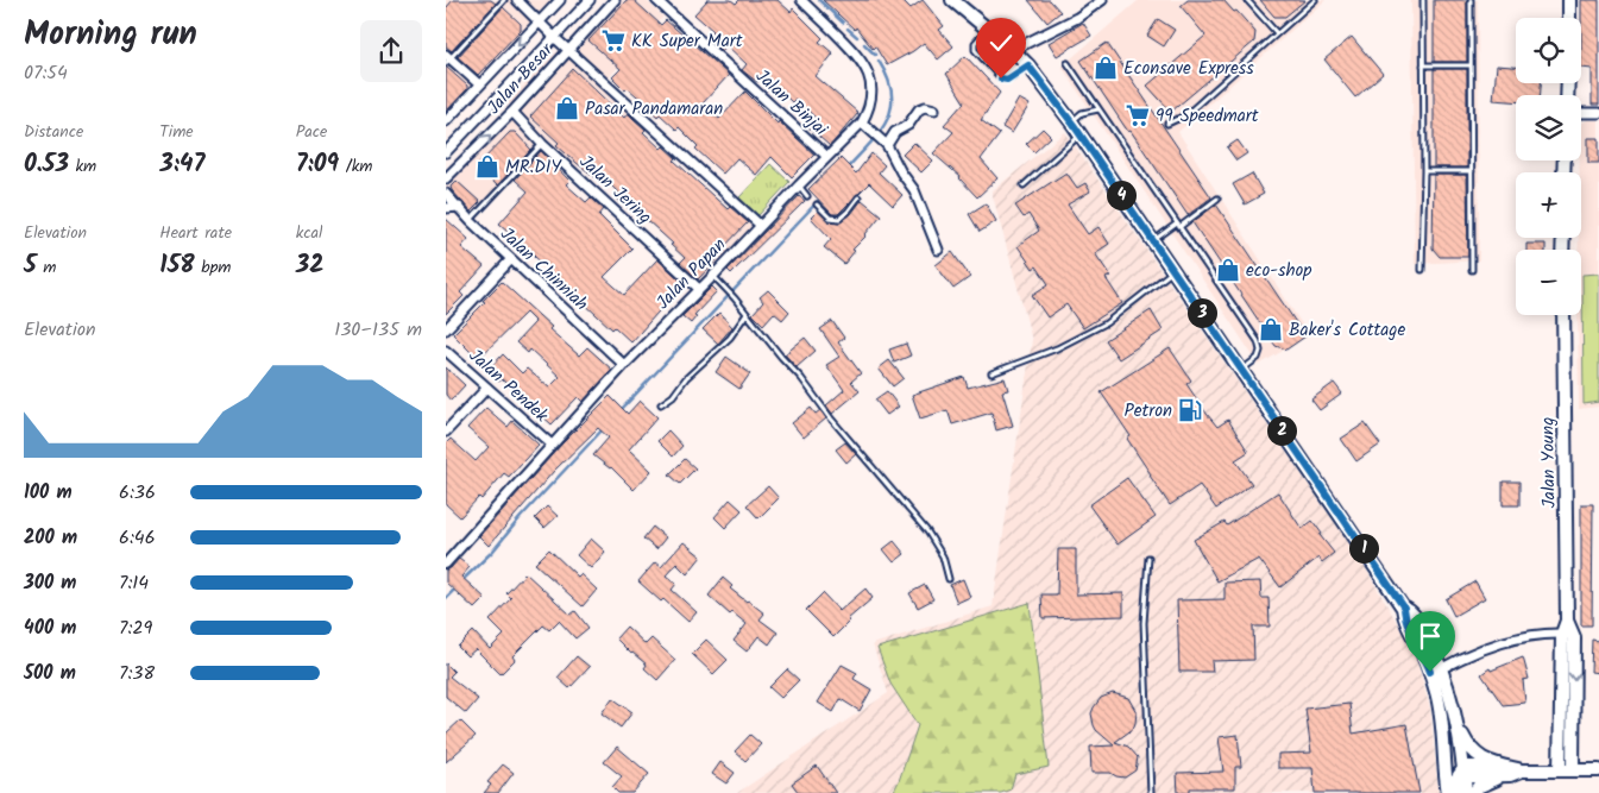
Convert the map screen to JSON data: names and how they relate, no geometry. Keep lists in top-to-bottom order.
{
  "streets": {
    "main road": ["Jalan Young"],
    "street": [
      "Jalan Besar",
      "Jalan Binjai",
      "Jalan Jering",
      "Jalan Chinniah",
      "Jalan Papan",
      "Jalan Pendek"
    ]
  },
  "crossings": [
    ["Jalan Besar", "Jalan Jering"],
    ["Jalan Binjai", "Jalan Papan"],
    ["Jalan Jering", "Jalan Papan"],
    ["Jalan Chinniah", "Jalan Papan"],
    ["Jalan Papan", "Jalan Pendek"]
  ],
  "places": {
    "supermarket": ["KK Super Mart", "99 Speedmart"],
    "shop": [
      "Econsave Express",
      "Pasar Pandamaran",
      "MR.DIY",
      "eco-shop",
      "Baker's Cottage"
    ],
    "fuel station": ["Petron"]
  },
  "page": {
    "heading": ["Morning run", "07:54"],
    "map_buttons": ["+", "−"],
    "stats": [
      ["Distance", "0.53 km"],
      ["Time", "3:47"],
      ["Pace", "7:09 /km"],
      ["Elevation", "5 m"],
      ["Heart rate", "158 bpm"],
      ["kcal", "32"]
    ],
    "pins": [
      "4",
      "3",
      "2",
      "1"
    ],
    "chart": ["Elevation", "130–135 m"],
    "list": [
      {
        "name": "100 m",
        "note": "6:36"
      },
      {
        "name": "200 m",
        "note": "6:46"
      },
      {
        "name": "300 m",
        "note": "7:14"
      },
      {
        "name": "400 m",
        "note": "7:29"
      },
      {
        "name": "500 m",
        "note": "7:38"
      }
    ]
  }
}
